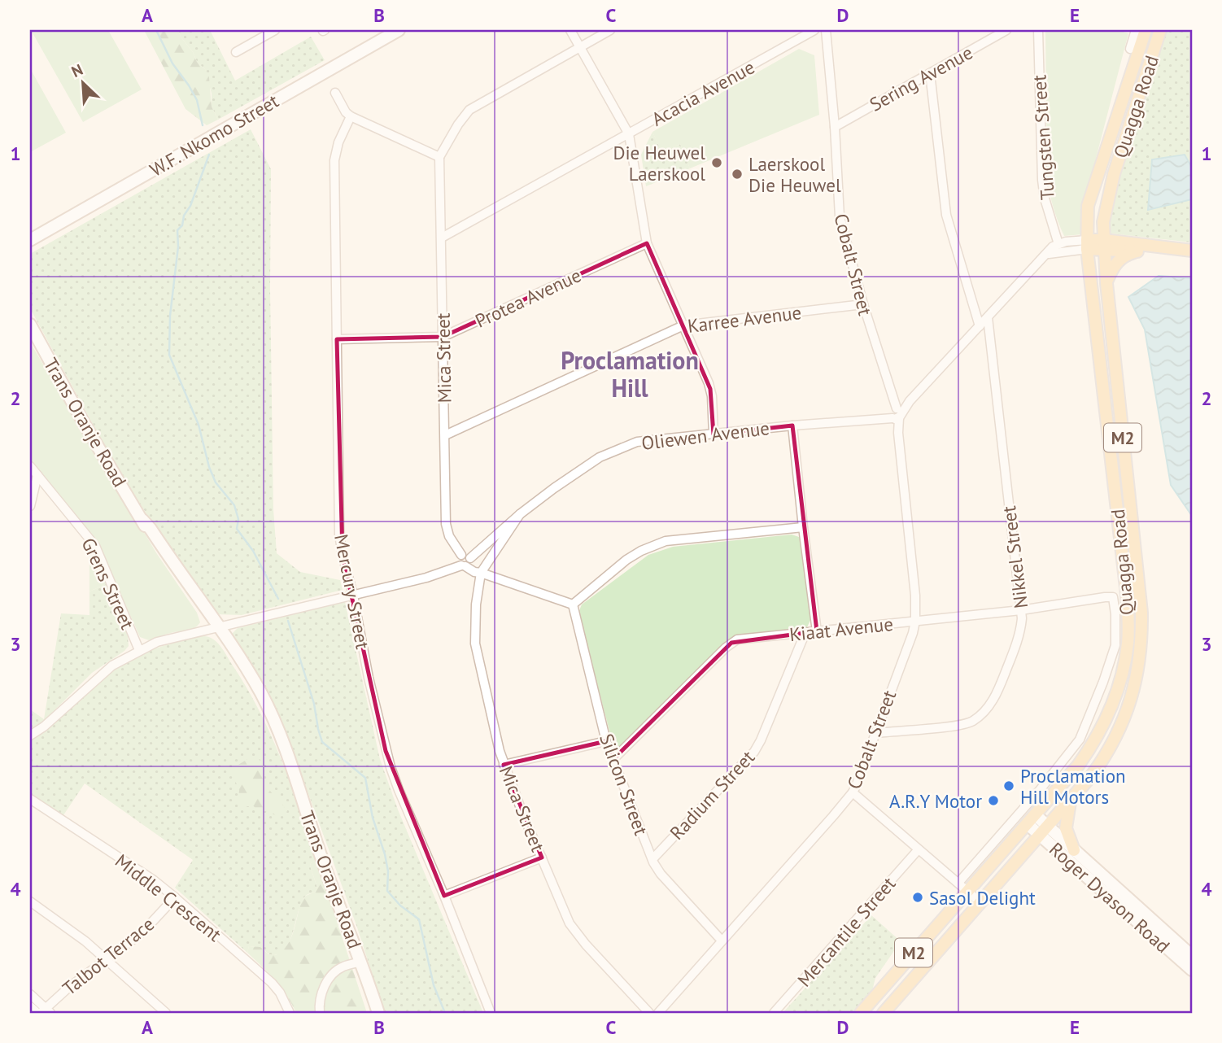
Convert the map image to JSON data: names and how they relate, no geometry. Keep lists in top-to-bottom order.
{
  "streets": {
    "main road": [
      "Quagga Road",
      "W.F. Nkomo Street",
      "Trans Oranje Road",
      "M2",
      "Roger Dyason Road"
    ],
    "street": [
      "Sering Avenue",
      "Acacia Avenue",
      "Tungsten Street",
      "Cobalt Street",
      "Protea Avenue",
      "Karree Avenue",
      "Mica Street",
      "Oliewen Avenue",
      "Nikkel Street",
      "Grens Street",
      "Mercury Street",
      "Kiaat Avenue",
      "Silicon Street",
      "Radium Street",
      "Middle Crescent",
      "Mercantile Street",
      "Talbot Terrace"
    ]
  },
  "crossings": [
    ["Sering Avenue", "Cobalt Street"],
    ["Acacia Avenue", "Mica Street"],
    ["Quagga Road", "Roger Dyason Road"],
    ["Cobalt Street", "Karree Avenue"],
    ["Cobalt Street", "Oliewen Avenue"],
    ["Cobalt Street", "Nikkel Street"],
    ["Cobalt Street", "Kiaat Avenue"],
    ["Cobalt Street", "Silicon Street"],
    ["Protea Avenue", "Mica Street"],
    ["Protea Avenue", "Mercury Street"],
    ["Karree Avenue", "Mica Street"],
    ["Mica Street", "Oliewen Avenue"],
    ["Trans Oranje Road", "Oliewen Avenue"],
    ["Oliewen Avenue", "Mercury Street"],
    ["Nikkel Street", "Kiaat Avenue"],
    ["Kiaat Avenue", "Silicon Street"],
    ["Kiaat Avenue", "Radium Street"],
    ["Silicon Street", "Radium Street"],
    ["Middle Crescent", "Talbot Terrace"]
  ],
  "districts": ["Proclamation Hill"],
  "places": [
    "Die Heuwel Laerskool",
    "Laerskool Die Heuwel",
    "Proclamation Hill Motors",
    "A.R.Y Motor",
    "Sasol Delight"
  ],
  "north": "top left",
  "grid": {
    "columns": [
      "A",
      "B",
      "C",
      "D",
      "E"
    ],
    "rows": [
      "1",
      "2",
      "3",
      "4"
    ]
  }
}
